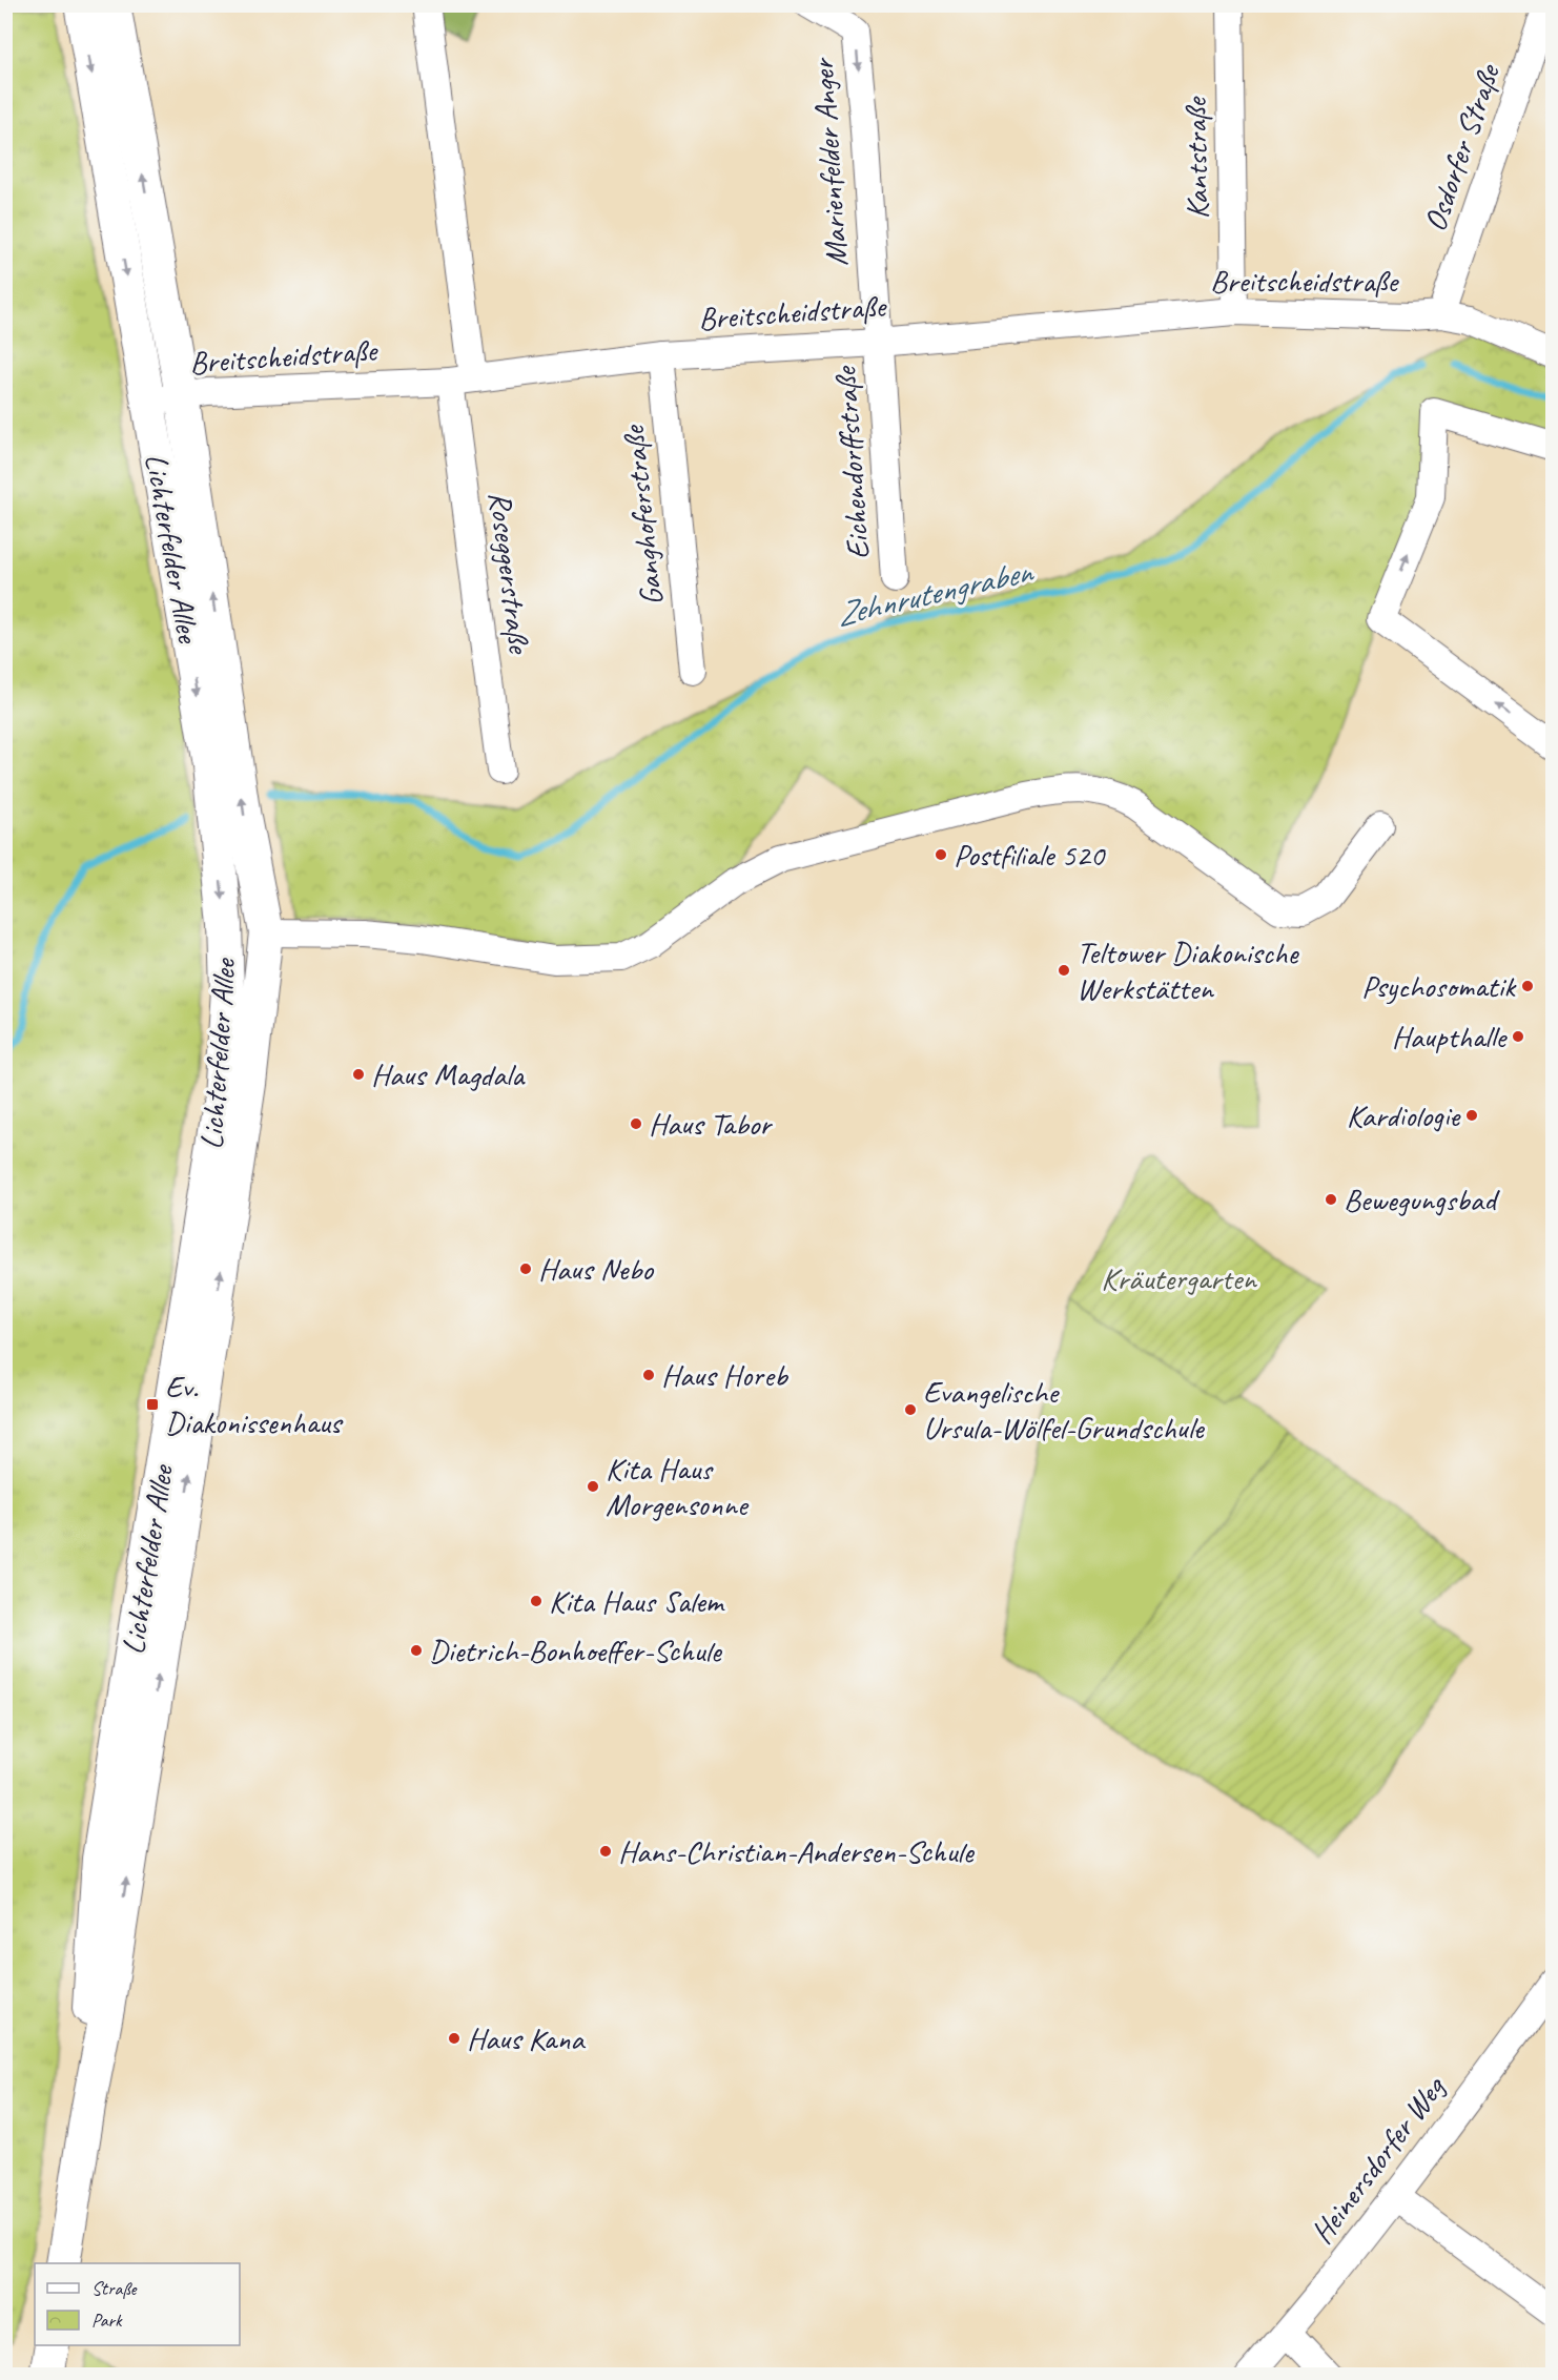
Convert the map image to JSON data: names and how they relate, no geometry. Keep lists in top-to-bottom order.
{
  "streets": {
    "main road": ["Lichterfelder Allee"],
    "street": [
      "Osdorfer Straße",
      "Kantstraße",
      "Marienfelder Anger",
      "Breitscheidstraße",
      "Eichendorffstraße",
      "Ganghoferstraße",
      "Roseggerstraße",
      "Heinersdorfer Weg"
    ]
  },
  "crossings": [
    ["Osdorfer Straße", "Breitscheidstraße"],
    ["Kantstraße", "Breitscheidstraße"],
    ["Marienfelder Anger", "Breitscheidstraße"],
    ["Marienfelder Anger", "Eichendorffstraße"],
    ["Breitscheidstraße", "Eichendorffstraße"],
    ["Breitscheidstraße", "Ganghoferstraße"],
    ["Breitscheidstraße", "Lichterfelder Allee"],
    ["Breitscheidstraße", "Roseggerstraße"]
  ],
  "one_way": ["Marienfelder Anger"],
  "water": ["Zehnrutengraben"],
  "parks": ["Kräutergarten"],
  "places": {
    "other": [
      "Postfiliale 520",
      "Teltower Diakonische Werkstätten",
      "Psychosomatik",
      "Haupthalle",
      "Haus Magdala",
      "Kardiologie",
      "Haus Tabor",
      "Bewegungsbad",
      "Haus Nebo",
      "Haus Horeb",
      "Evangelische Ursula-Wölfel-Grundschule",
      "Kita Haus Morgensonne",
      "Kita Haus Salem",
      "Dietrich-Bonhoeffer-Schule",
      "Hans-Christian-Andersen-Schule",
      "Haus Kana"
    ],
    "transit": ["Ev. Diakonissenhaus"]
  },
  "legend": ["Straße", "Park"]
}
